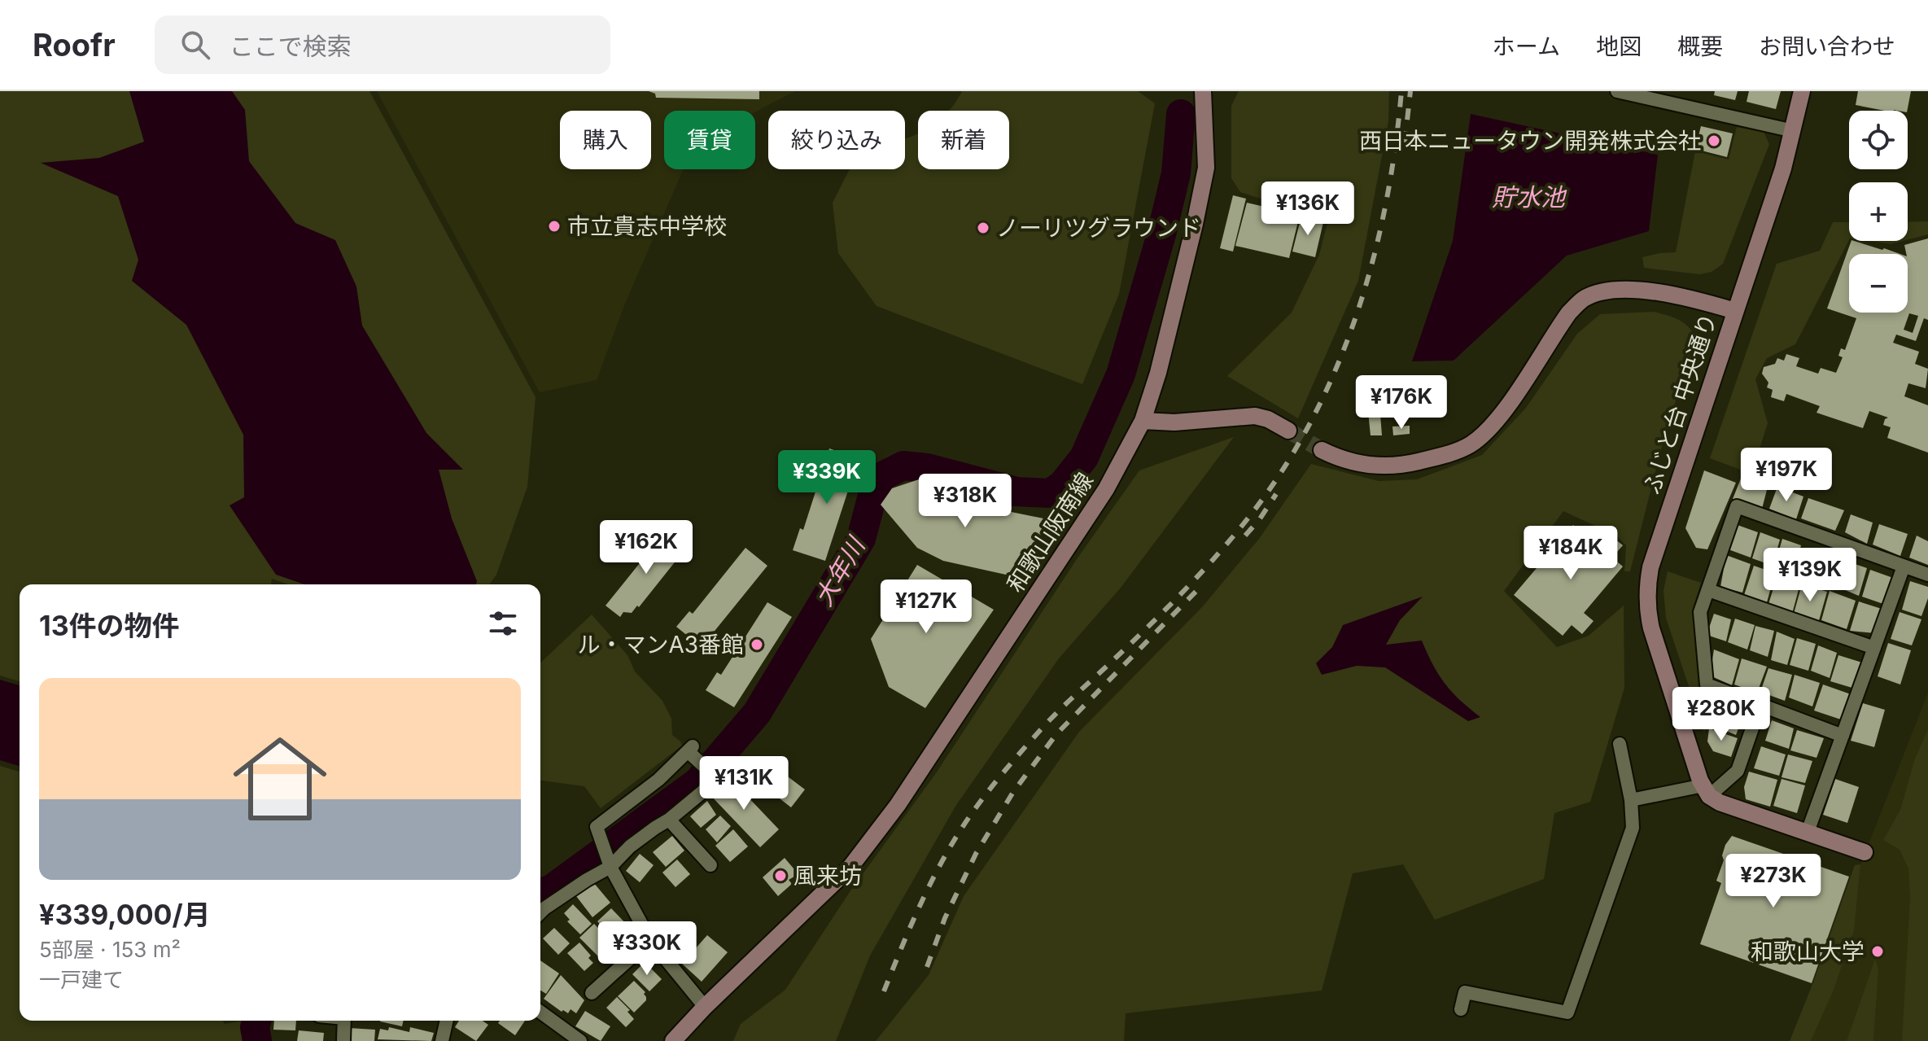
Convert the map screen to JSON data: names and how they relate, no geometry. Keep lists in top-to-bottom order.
{
  "streets": {
    "street": ["ふじと台 中央通り", "和歌山阪南線"]
  },
  "water": ["貯水池", "大年川"],
  "places": [
    "西日本ニュータウン開発株式会社",
    "市立貴志中学校",
    "ノーリツグラウンド",
    "ル・マンA3番館",
    "風来坊",
    "和歌山大学"
  ],
  "page": {
    "header": "Roofr",
    "search": "ここで検索",
    "nav": [
      "ホーム",
      "地図",
      "概要",
      "お問い合わせ"
    ],
    "map_buttons": ["+", "−"],
    "chip": [
      "購入",
      "賃貸",
      "絞り込み",
      "新着"
    ],
    "price": [
      "¥136K",
      "¥176K",
      "¥197K",
      "¥339K",
      "¥318K",
      "¥162K",
      "¥184K",
      "¥139K",
      "¥127K",
      "¥280K",
      "¥131K",
      "¥273K",
      "¥330K"
    ],
    "heading": "13件の物件",
    "list": [
      {
        "name": "¥339,000/月",
        "note": "5部屋 · 153 m² · 一戸建て"
      }
    ]
  }
}
